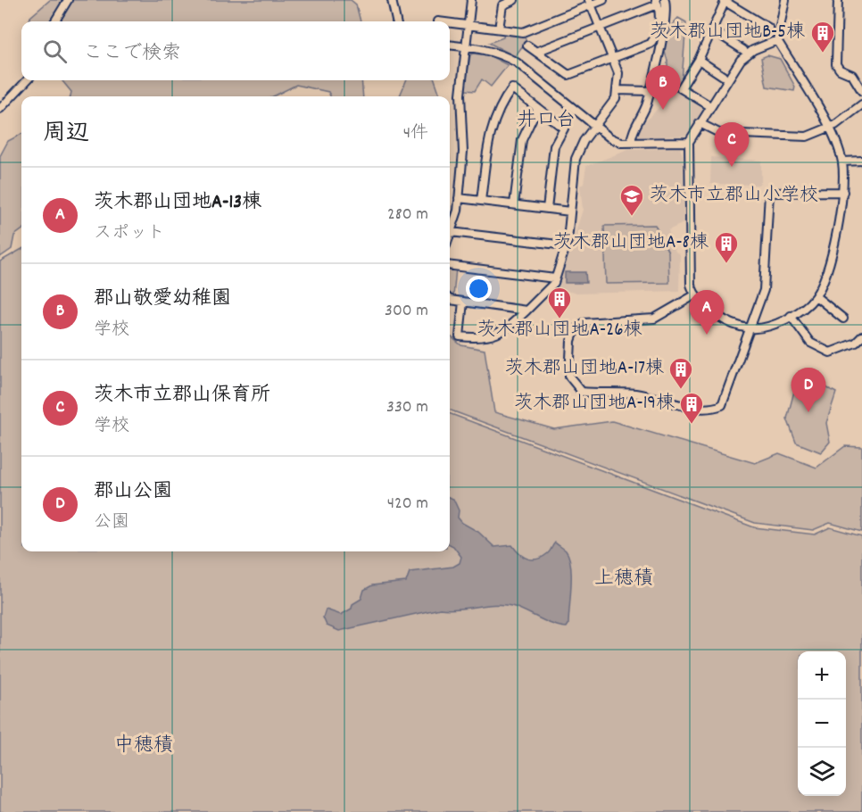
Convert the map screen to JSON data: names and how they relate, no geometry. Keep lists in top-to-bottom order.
{
  "districts": ["井口台", "上穂積", "中穂積"],
  "places": {
    "building": [
      "茨木郡山団地B-5棟",
      "茨木郡山団地A-8棟",
      "茨木郡山団地A-26棟",
      "茨木郡山団地A-17棟",
      "茨木郡山団地A-19棟"
    ],
    "school or university": ["茨木市立郡山小学校"]
  },
  "page": {
    "search": "ここで検索",
    "pins": [
      "B",
      "C",
      "A",
      "D"
    ],
    "heading": ["周辺", "4件"],
    "list": [
      {
        "mark": "A",
        "name": "茨木郡山団地A-13棟",
        "note": "スポット",
        "value": "280 m"
      },
      {
        "mark": "B",
        "name": "郡山敬愛幼稚園",
        "note": "学校",
        "value": "300 m"
      },
      {
        "mark": "C",
        "name": "茨木市立郡山保育所",
        "note": "学校",
        "value": "330 m"
      },
      {
        "mark": "D",
        "name": "郡山公園",
        "note": "公園",
        "value": "420 m"
      }
    ],
    "map_buttons": ["+", "−"]
  }
}
